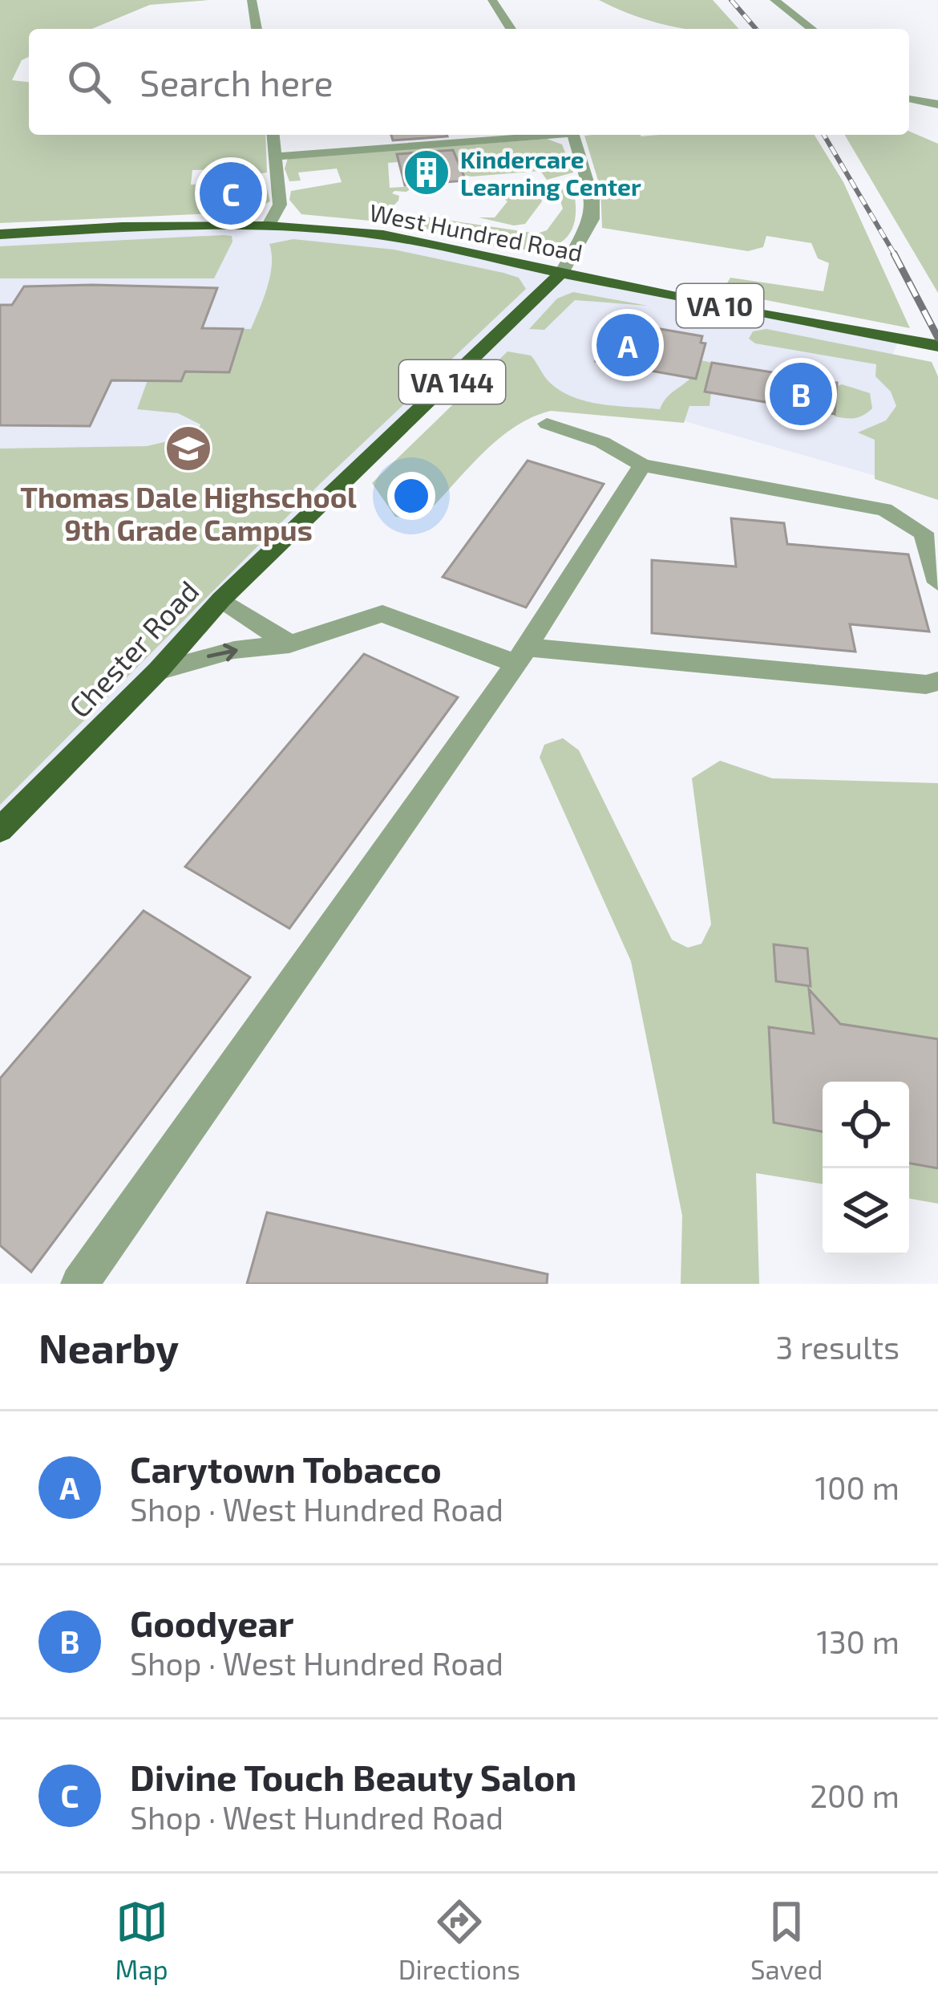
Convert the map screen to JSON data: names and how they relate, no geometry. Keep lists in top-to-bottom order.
{
  "streets": {
    "main road": [
      "West Hundred Road",
      "VA 10",
      "VA 144",
      "Chester Road"
    ]
  },
  "crossings": [
    ["West Hundred Road", "Chester Road"]
  ],
  "places": {
    "building": ["Kindercare Learning Center"],
    "school or university": ["Thomas Dale Highschool 9th Grade Campus"]
  },
  "page": {
    "search": "Search here",
    "pins": ["C", "A", "B"],
    "heading": ["Nearby", "3 results"],
    "list": [
      {
        "mark": "A",
        "name": "Carytown Tobacco",
        "note": "Shop · West Hundred Road",
        "value": "100 m"
      },
      {
        "mark": "B",
        "name": "Goodyear",
        "note": "Shop · West Hundred Road",
        "value": "130 m"
      },
      {
        "mark": "C",
        "name": "Divine Touch Beauty Salon",
        "note": "Shop · West Hundred Road",
        "value": "200 m"
      }
    ],
    "nav": ["Map", "Directions", "Saved"]
  }
}
